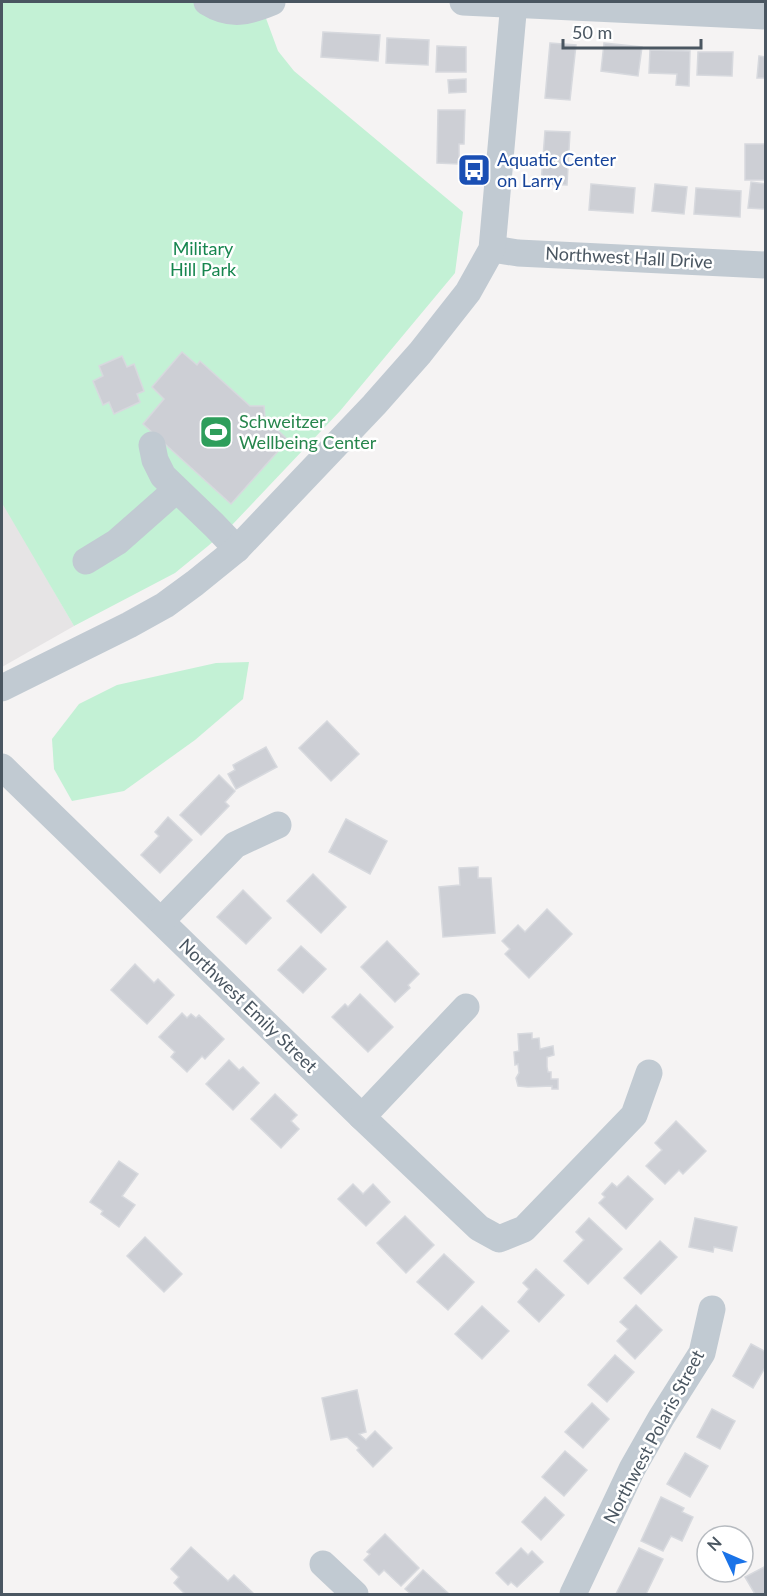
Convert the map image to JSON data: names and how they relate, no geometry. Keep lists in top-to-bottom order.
{
  "streets": {
    "street": ["Northwest Hall Drive", "Northwest Emily Street", "Northwest Polaris Street"]
  },
  "parks": ["Military Hill Park"],
  "places": {
    "bus stop": ["Aquatic Center on Larry"],
    "sports": ["Schweitzer Wellbeing Center"]
  },
  "scale_bar": "50 m",
  "north": "top left"
}
